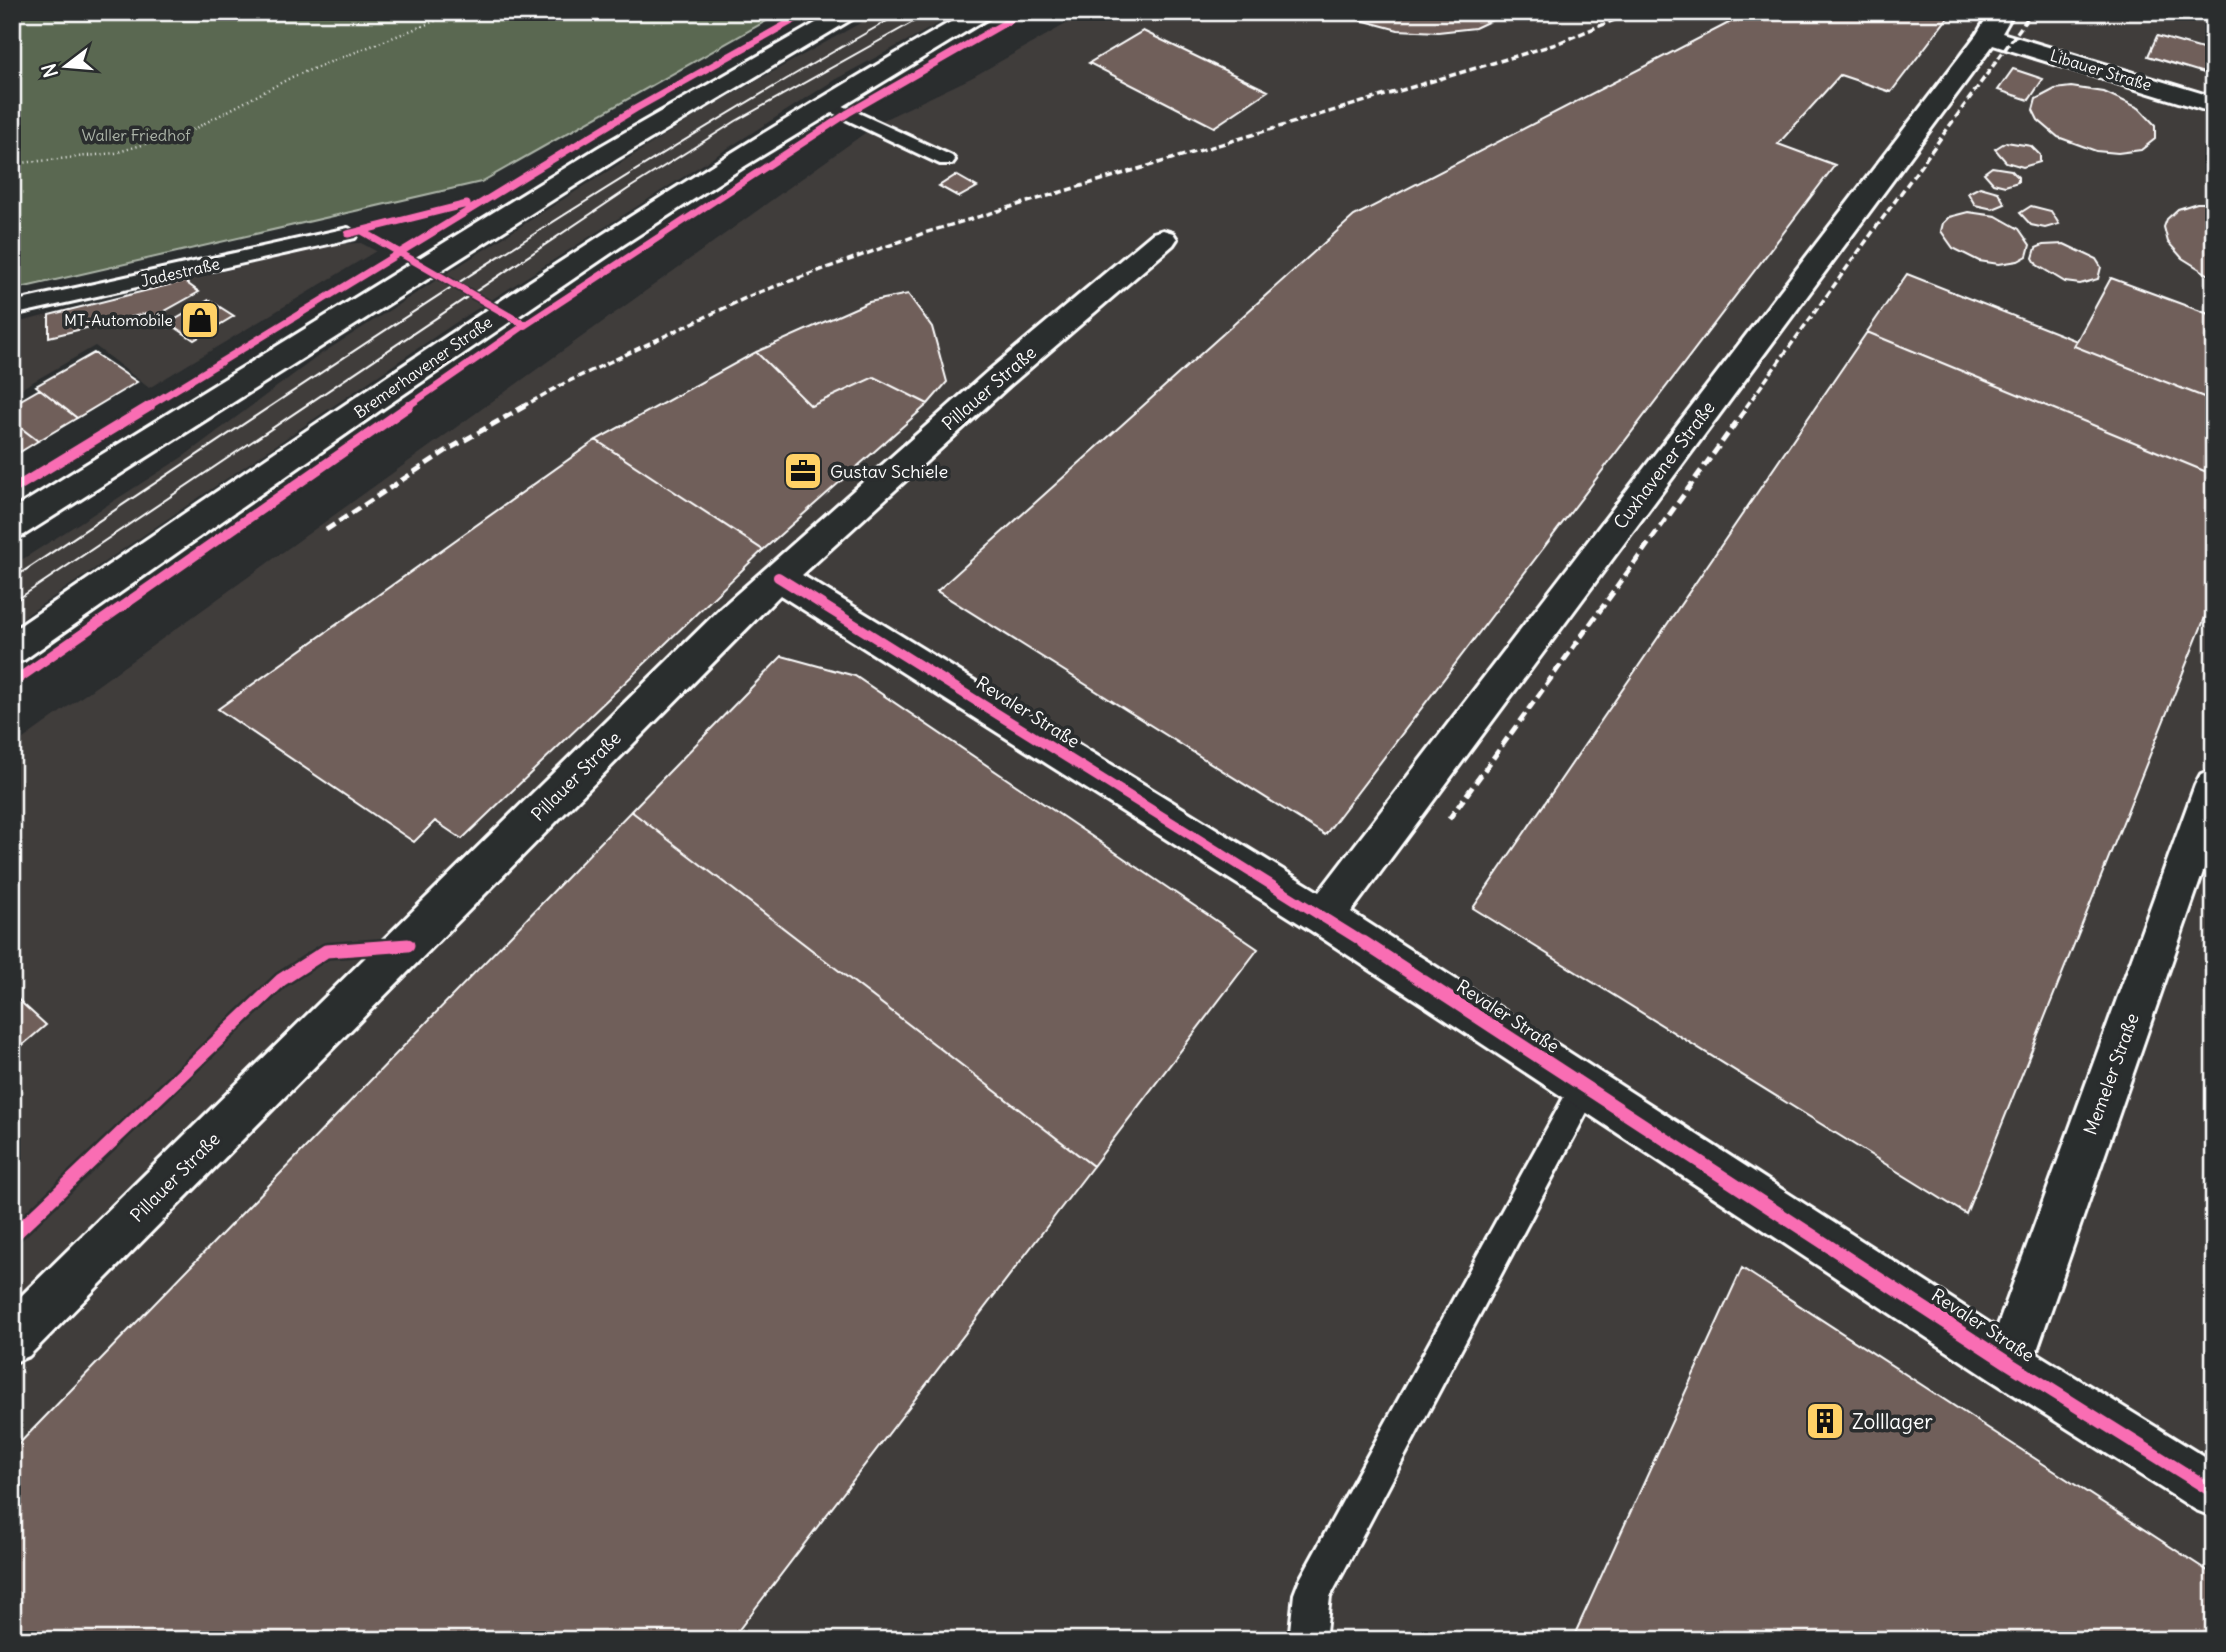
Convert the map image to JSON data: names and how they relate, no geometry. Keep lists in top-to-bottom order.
{
  "streets": {
    "street": [
      "Libauer Straße",
      "Bremerhavener Straße",
      "Pillauer Straße",
      "Cuxhavener Straße",
      "Revaler Straße",
      "Memeler Straße"
    ],
    "lane": ["Jadestraße"]
  },
  "crossings": [
    ["Libauer Straße", "Cuxhavener Straße"],
    ["Pillauer Straße", "Revaler Straße"],
    ["Cuxhavener Straße", "Revaler Straße"],
    ["Revaler Straße", "Memeler Straße"]
  ],
  "parks": ["Waller Friedhof"],
  "places": {
    "shop": ["MT-Automobile"],
    "office": ["Gustav Schiele"],
    "building": ["Zolllager"]
  },
  "north": "left"
}
